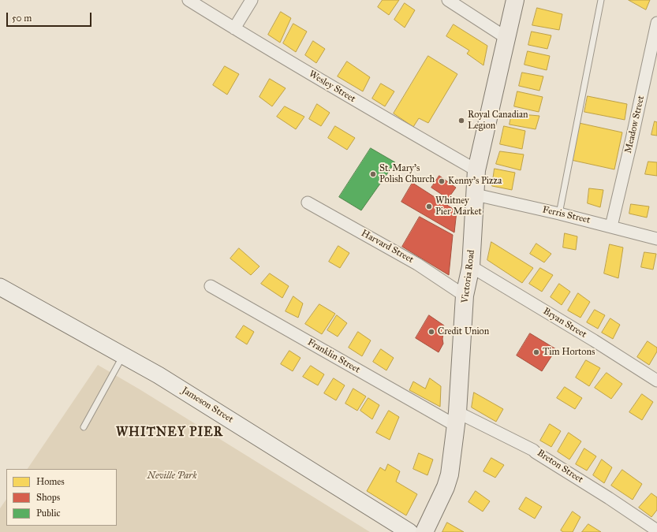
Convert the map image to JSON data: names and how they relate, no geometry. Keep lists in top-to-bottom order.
{
  "streets": {
    "main road": ["Victoria Road"],
    "street": [
      "Wesley Street",
      "Meadow Street",
      "Ferris Street",
      "Harvard Street",
      "Bryan Street",
      "Franklin Street",
      "Jameson Street",
      "Breton Street"
    ]
  },
  "crossings": [
    ["Wesley Street", "Victoria Road"],
    ["Meadow Street", "Ferris Street"],
    ["Ferris Street", "Victoria Road"],
    ["Harvard Street", "Victoria Road"],
    ["Victoria Road", "Bryan Street"],
    ["Victoria Road", "Franklin Street"],
    ["Victoria Road", "Breton Street"],
    ["Franklin Street", "Breton Street"]
  ],
  "districts": ["WHITNEY PIER"],
  "parks": ["Neville Park"],
  "places": [
    "Royal Canadian Legion",
    "St. Mary's Polish Church",
    "Kenny's Pizza",
    "Whitney Pier Market",
    "Credit Union",
    "Tim Hortons"
  ],
  "legend": ["Homes", "Shops", "Public"],
  "scale_bar": "50 m"
}
